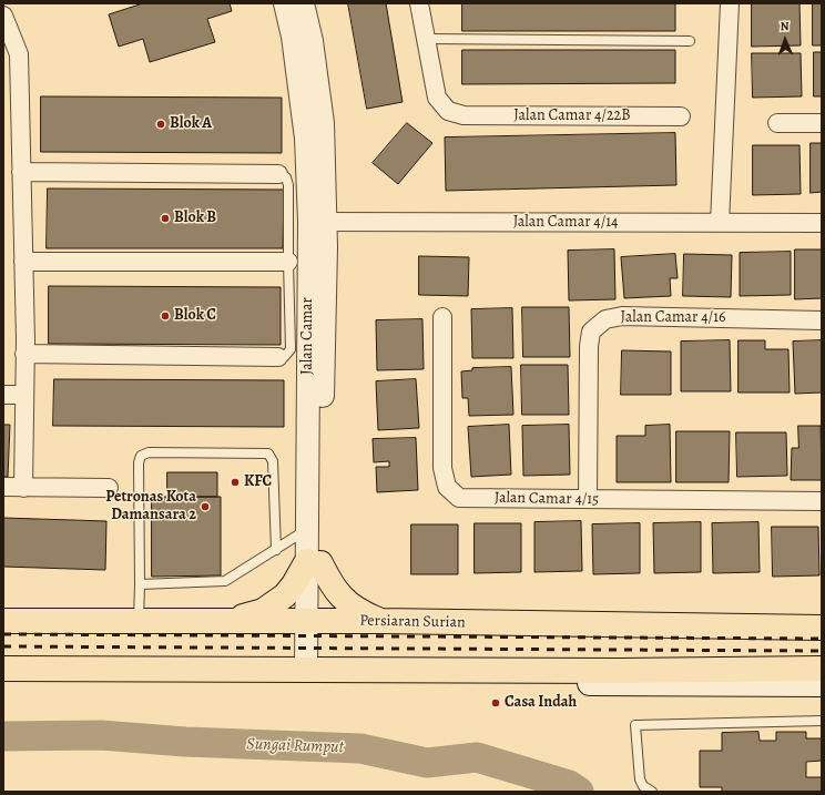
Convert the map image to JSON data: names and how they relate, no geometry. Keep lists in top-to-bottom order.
{
  "streets": {
    "main road": ["Persiaran Surian"],
    "street": [
      "Jalan Camar 4/22B",
      "Jalan Camar 4/14",
      "Jalan Camar 4/16",
      "Jalan Camar",
      "Jalan Camar 4/15"
    ]
  },
  "crossings": [
    ["Jalan Camar 4/14", "Jalan Camar"],
    ["Jalan Camar 4/16", "Jalan Camar 4/15"],
    ["Jalan Camar", "Persiaran Surian"]
  ],
  "water": ["Sungai Rumput"],
  "places": [
    "Blok A",
    "Blok B",
    "Blok C",
    "KFC",
    "Petronas Kota Damansara 2",
    "Casa Indah"
  ],
  "north": "top"
}
